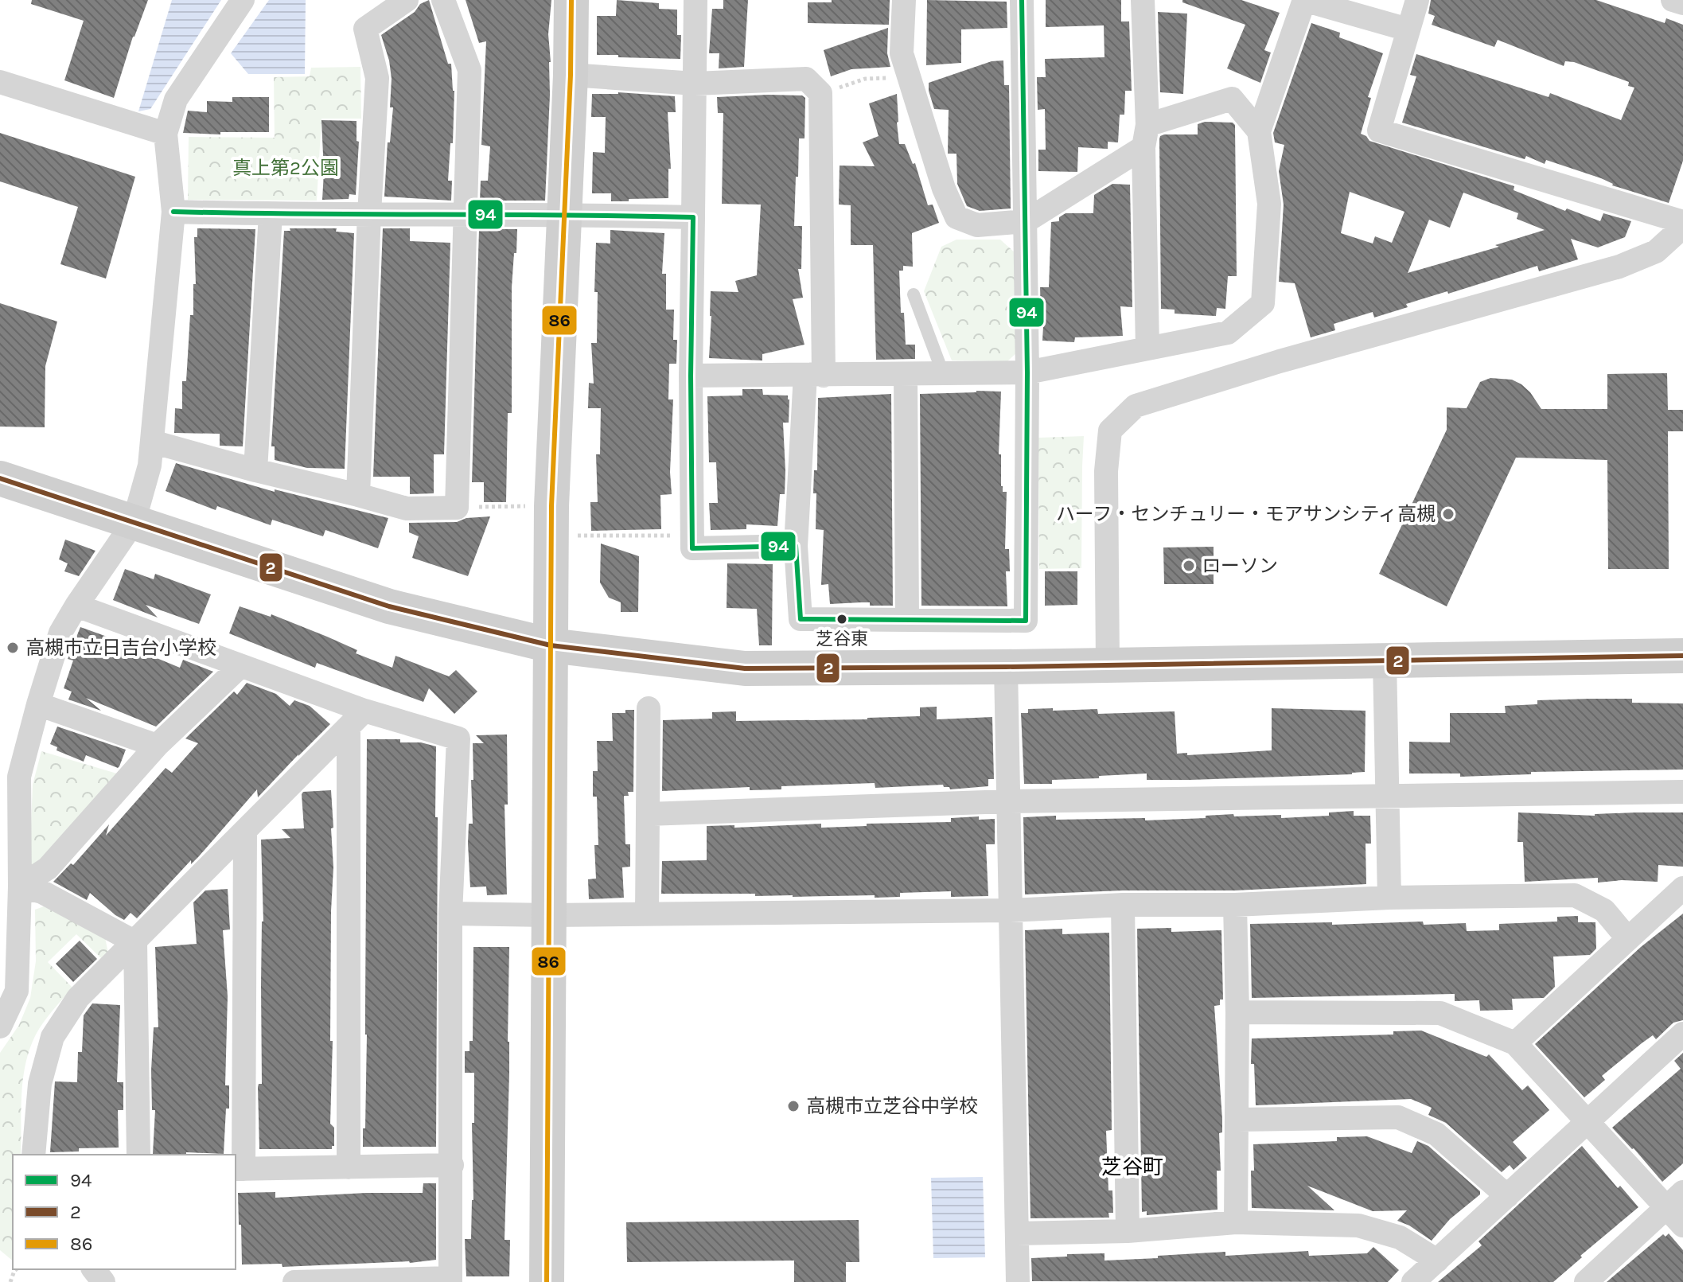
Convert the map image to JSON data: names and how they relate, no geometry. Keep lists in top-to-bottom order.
{
  "districts": ["芝谷町"],
  "parks": ["真上第2公園"],
  "places": [
    "ハーフ・センチュリー・モアサンシティ高槻",
    "ローソン",
    "芝谷東",
    "高槻市立日吉台小学校",
    "高槻市立芝谷中学校"
  ],
  "lines": ["transit line 94", "transit line 86", "transit line 2"],
  "legend": ["94", "2", "86"]
}
